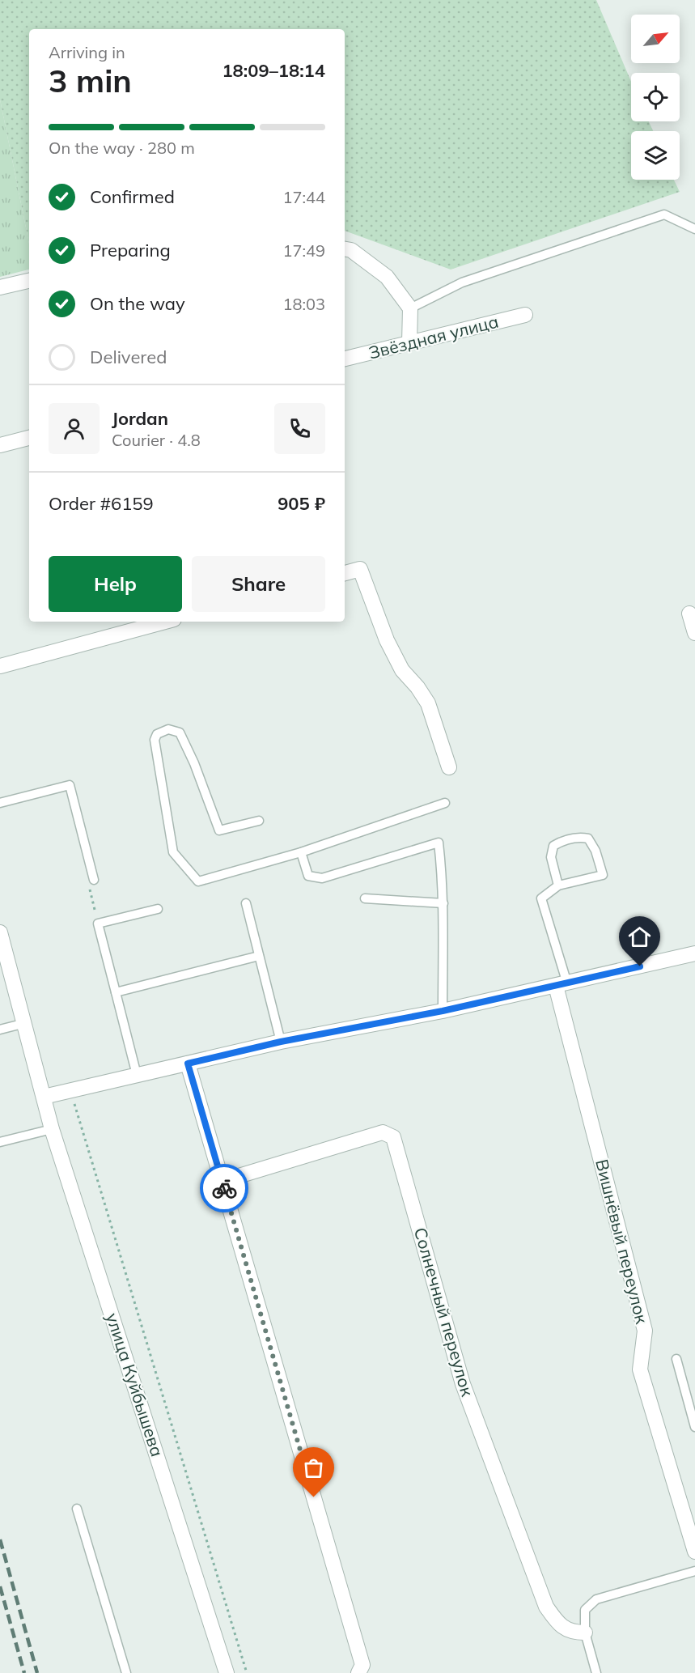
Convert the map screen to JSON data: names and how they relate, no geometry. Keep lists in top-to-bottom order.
{
  "streets": {
    "street": [
      "Звёздная улица",
      "Вишнёвый переулок",
      "Солнечный переулок",
      "улица Куйбышева"
    ]
  },
  "north": "top right",
  "page": {
    "heading": ["3 min", "Arriving in", "18:09–18:14"],
    "panel": [
      "Jordan",
      "Courier · 4.8",
      "Order #6159",
      "905 ₽"
    ],
    "bar": "On the way · 280 m",
    "list": [
      ["Confirmed", "17:44"],
      ["Preparing", "17:49"],
      ["On the way", "18:03"],
      "Delivered"
    ],
    "buttons": ["Help", "Share"]
  }
}
